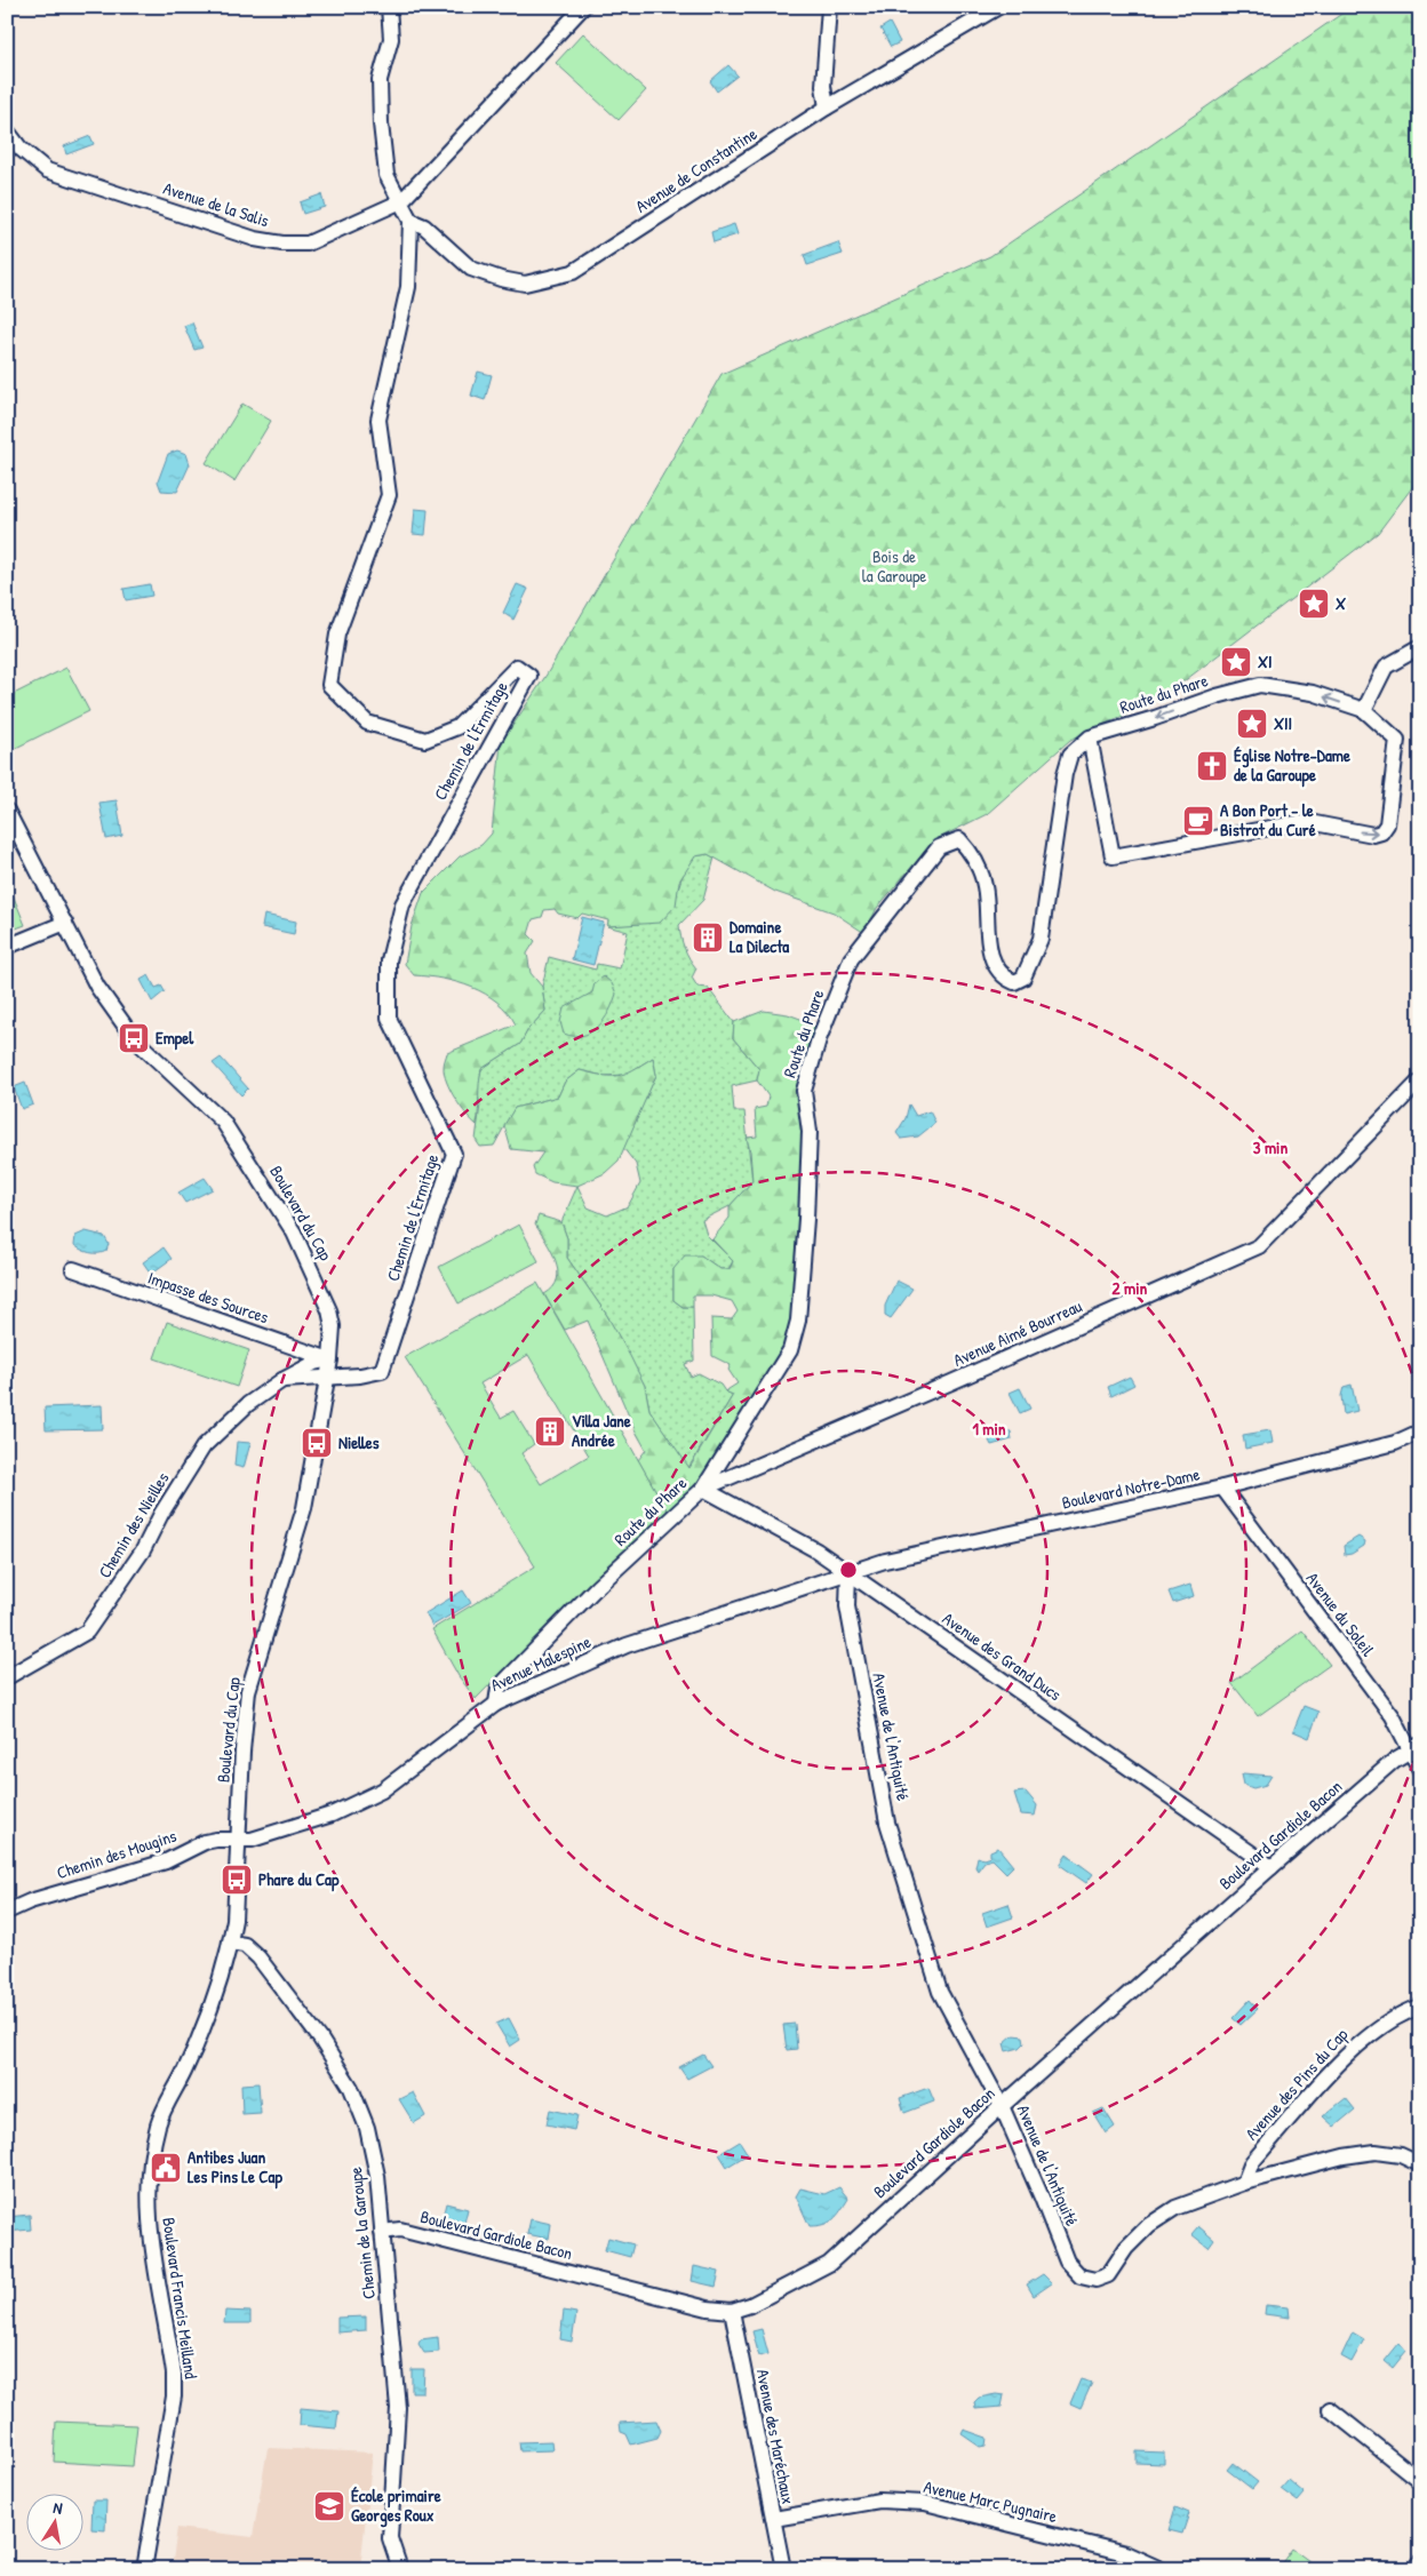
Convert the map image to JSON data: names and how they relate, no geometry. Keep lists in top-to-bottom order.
{
  "streets": {
    "street": [
      "Avenue de Constantine",
      "Avenue de la Salis",
      "Route du Phare",
      "Chemin de l'Ermitage",
      "Boulevard du Cap",
      "Impasse des Sources",
      "Avenue Aimé Bourreau",
      "Boulevard Notre-Dame",
      "Chemin des Nieilles",
      "Avenue du Soleil",
      "Avenue des Grand Ducs",
      "Avenue Malespine",
      "Avenue de l'Antiquité",
      "Boulevard Gardiole Bacon",
      "Chemin des Mougins",
      "Avenue des Pins du Cap",
      "Chemin de la Garoupe",
      "Boulevard Francis Meilland",
      "Avenue des Maréchaux",
      "Avenue Marc Pugnaire"
    ]
  },
  "crossings": [
    ["Avenue de Constantine", "Chemin de l'Ermitage"],
    ["Avenue de la Salis", "Chemin de l'Ermitage"],
    ["Route du Phare", "Avenue Aimé Bourreau"],
    ["Route du Phare", "Avenue des Grand Ducs"],
    ["Route du Phare", "Avenue Malespine"],
    ["Chemin de l'Ermitage", "Boulevard du Cap"],
    ["Boulevard du Cap", "Impasse des Sources"],
    ["Boulevard du Cap", "Chemin des Nieilles"],
    ["Boulevard du Cap", "Avenue Malespine"],
    ["Boulevard du Cap", "Chemin des Mougins"],
    ["Boulevard du Cap", "Boulevard Francis Meilland"],
    ["Impasse des Sources", "Chemin des Nieilles"],
    ["Avenue Aimé Bourreau", "Avenue des Grand Ducs"],
    ["Boulevard Notre-Dame", "Avenue du Soleil"],
    ["Boulevard Notre-Dame", "Avenue des Grand Ducs"],
    ["Boulevard Notre-Dame", "Avenue Malespine"],
    ["Boulevard Notre-Dame", "Avenue de l'Antiquité"],
    ["Avenue du Soleil", "Boulevard Gardiole Bacon"],
    ["Avenue des Grand Ducs", "Avenue Malespine"],
    ["Avenue des Grand Ducs", "Avenue de l'Antiquité"],
    ["Avenue des Grand Ducs", "Boulevard Gardiole Bacon"],
    ["Avenue Malespine", "Avenue de l'Antiquité"],
    ["Avenue Malespine", "Chemin des Mougins"],
    ["Avenue Malespine", "Boulevard Francis Meilland"],
    ["Avenue de l'Antiquité", "Boulevard Gardiole Bacon"],
    ["Avenue de l'Antiquité", "Avenue des Pins du Cap"],
    ["Boulevard Gardiole Bacon", "Chemin de la Garoupe"],
    ["Boulevard Gardiole Bacon", "Avenue des Maréchaux"],
    ["Chemin des Mougins", "Boulevard Francis Meilland"],
    ["Chemin de la Garoupe", "Boulevard Francis Meilland"],
    ["Avenue des Maréchaux", "Avenue Marc Pugnaire"]
  ],
  "parks": ["Bois de la Garoupe"],
  "places": {
    "place": ["X", "XI", "XII"],
    "church": ["Église Notre-Dame de la Garoupe"],
    "cafe": ["A Bon Port - le Bistrot du Curé"],
    "building": ["Domaine La Dilecta", "Villa Jane Andrée"],
    "bus stop": ["Empel", "Nielles", "Phare du Cap"],
    "public building": ["Antibes Juan Les Pins Le Cap"],
    "school or university": ["École primaire Georges Roux"]
  },
  "north": "top",
  "rings": ["3 min", "2 min", "1 min"]
}
